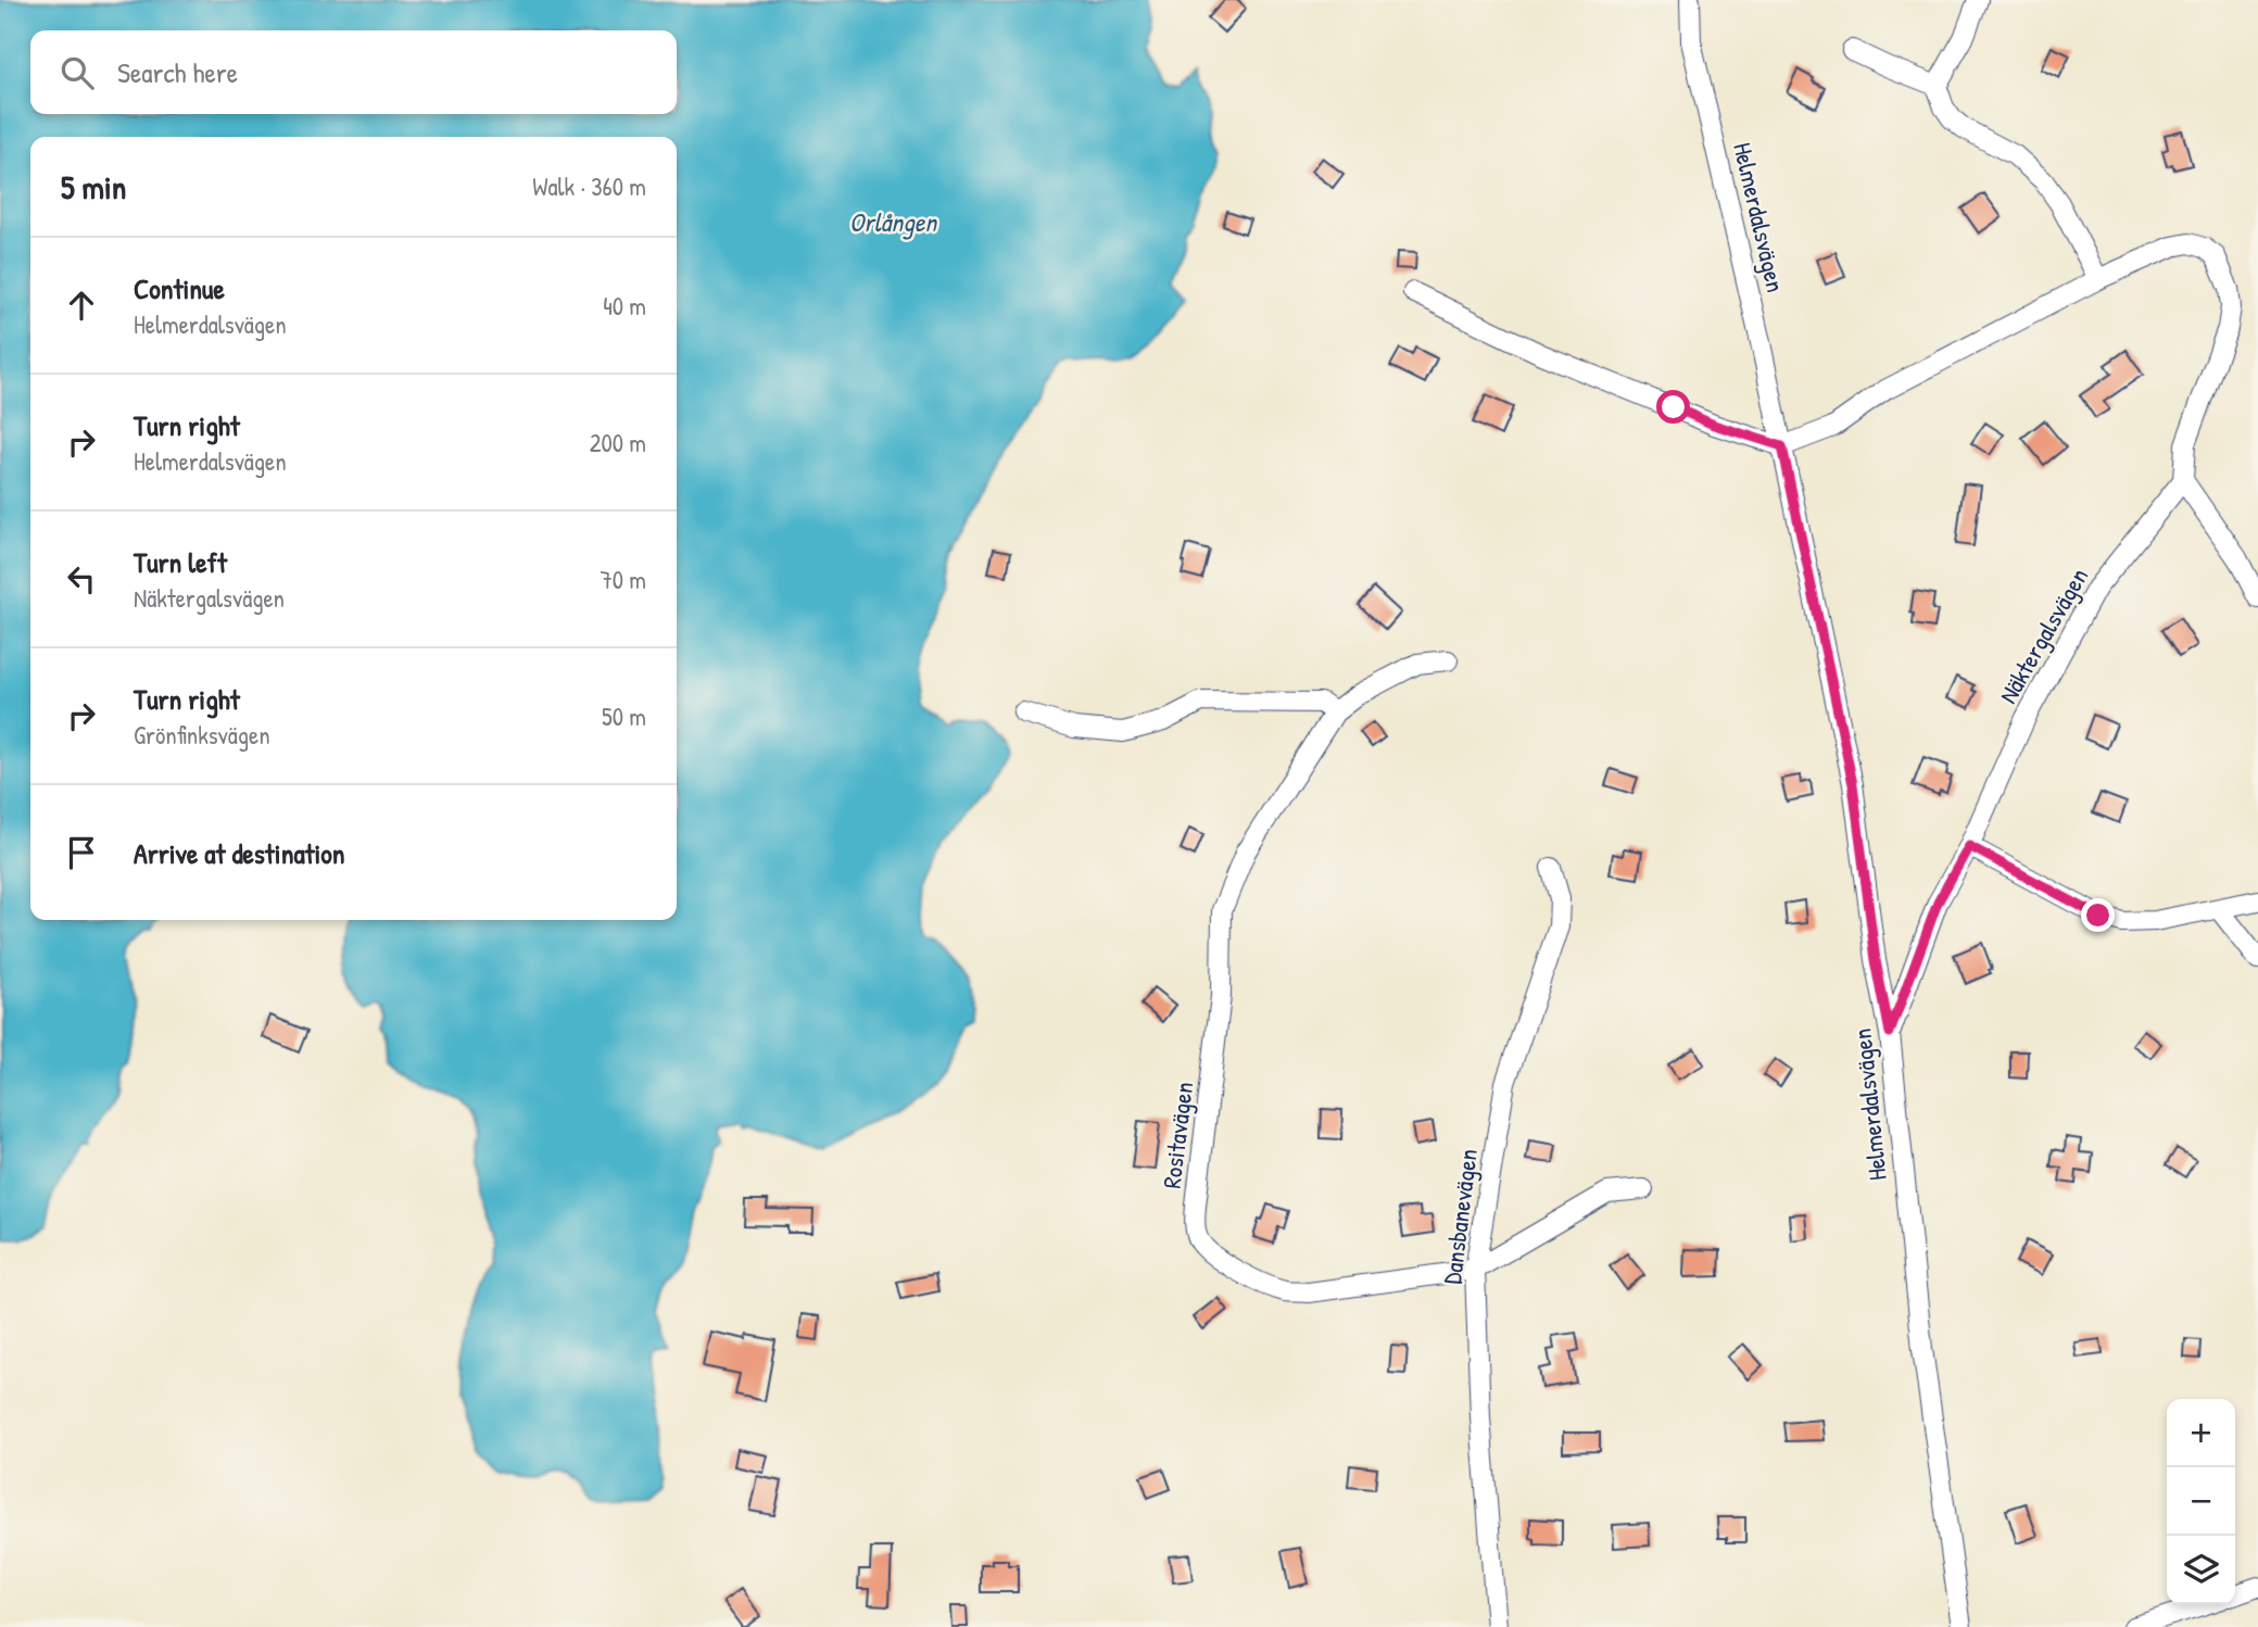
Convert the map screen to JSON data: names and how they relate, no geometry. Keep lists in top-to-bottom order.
{
  "streets": {
    "street": [
      "Helmerdalsvägen",
      "Näktergalsvägen",
      "Rositavägen",
      "Dansbanevägen"
    ]
  },
  "crossings": [
    ["Helmerdalsvägen", "Näktergalsvägen"],
    ["Rositavägen", "Dansbanevägen"]
  ],
  "water": ["Orlången"],
  "page": {
    "search": "Search here",
    "heading": ["5 min", "Walk · 360 m"],
    "list": [
      ["Continue", "Helmerdalsvägen", "40 m"],
      ["Turn right", "Helmerdalsvägen", "200 m"],
      ["Turn left", "Näktergalsvägen", "70 m"],
      ["Turn right", "Grönfinksvägen", "50 m"],
      "Arrive at destination"
    ],
    "map_buttons": ["+", "−"]
  }
}
